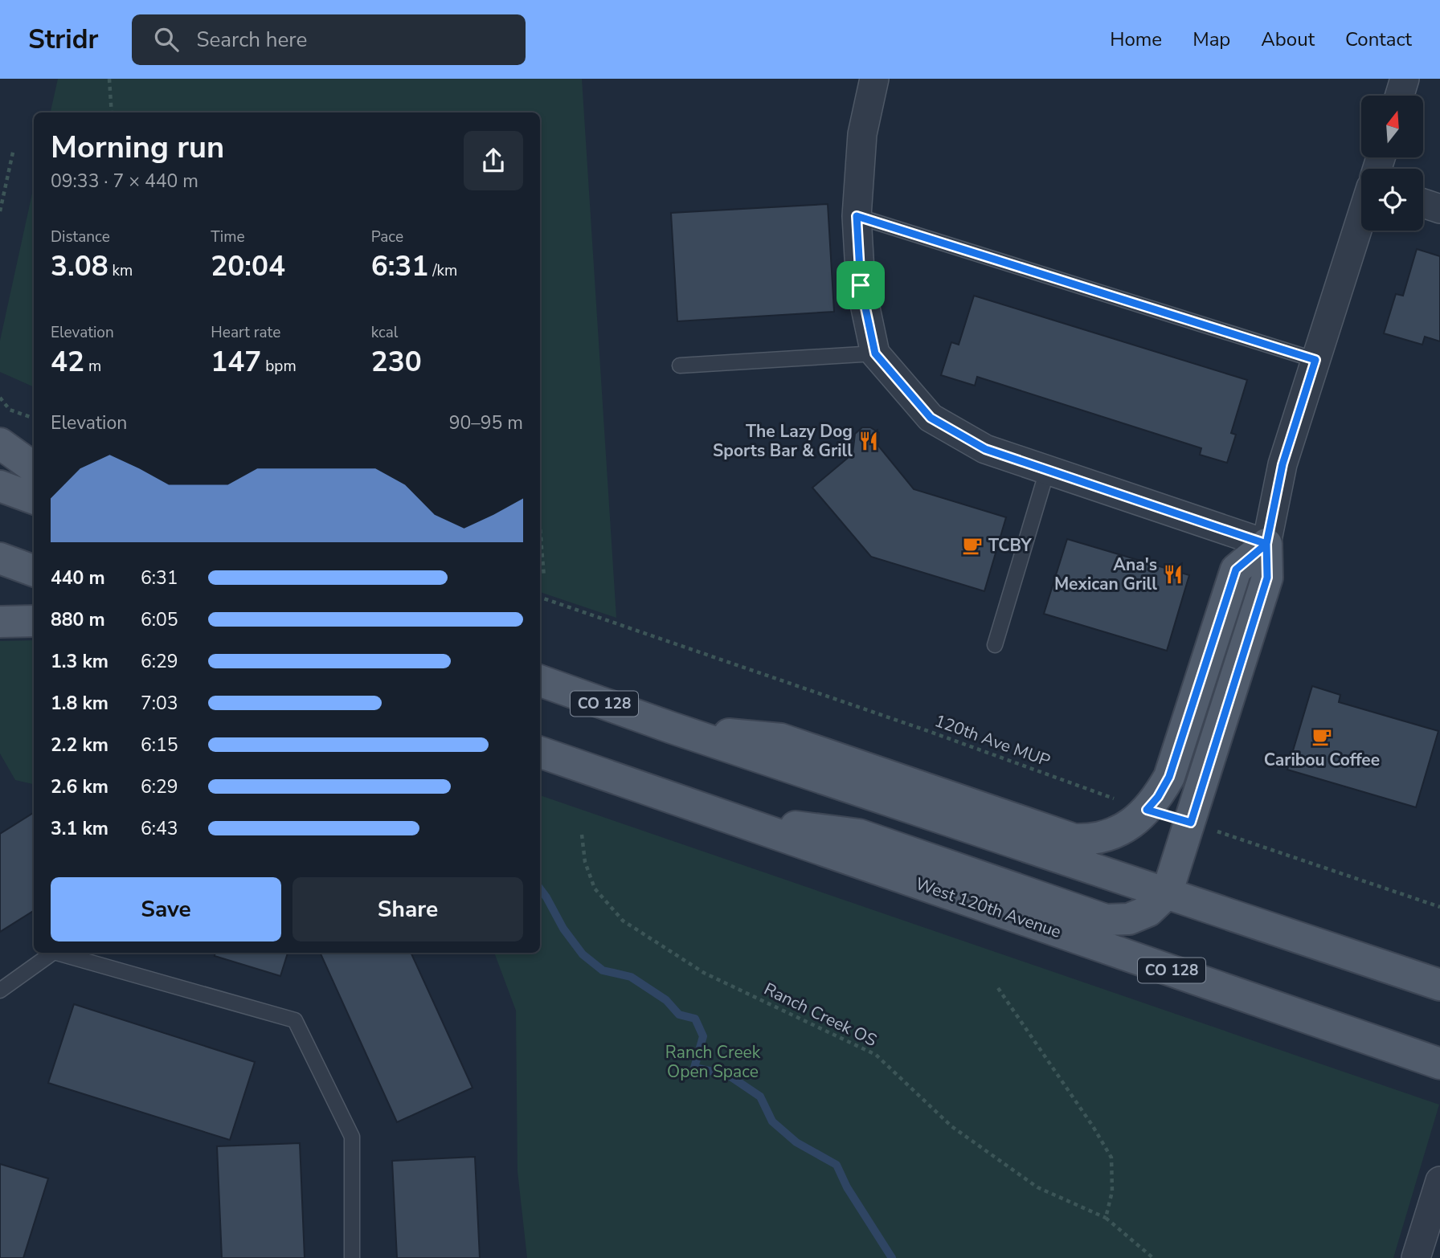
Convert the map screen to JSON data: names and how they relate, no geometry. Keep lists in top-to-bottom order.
{
  "streets": {
    "main road": ["CO 128", "West 120th Avenue"],
    "path": ["120th Ave MUP", "Ranch Creek OS"]
  },
  "parks": ["Ranch Creek Open Space"],
  "places": {
    "restaurant": ["The Lazy Dog Sports Bar & Grill", "Ana's Mexican Grill"],
    "cafe": ["TCBY", "Caribou Coffee"]
  },
  "north": "top",
  "page": {
    "header": "Stridr",
    "search": "Search here",
    "nav": [
      "Home",
      "Map",
      "About",
      "Contact"
    ],
    "heading": ["Morning run", "09:33 · 7 × 440 m"],
    "stats": [
      ["Distance", "3.08 km"],
      ["Time", "20:04"],
      ["Pace", "6:31 /km"],
      ["Elevation", "42 m"],
      ["Heart rate", "147 bpm"],
      ["kcal", "230"]
    ],
    "chart": ["Elevation", "90–95 m"],
    "list": [
      {
        "name": "440 m",
        "note": "6:31"
      },
      {
        "name": "880 m",
        "note": "6:05"
      },
      {
        "name": "1.3 km",
        "note": "6:29"
      },
      {
        "name": "1.8 km",
        "note": "7:03"
      },
      {
        "name": "2.2 km",
        "note": "6:15"
      },
      {
        "name": "2.6 km",
        "note": "6:29"
      },
      {
        "name": "3.1 km",
        "note": "6:43"
      }
    ],
    "buttons": ["Save", "Share"]
  }
}
